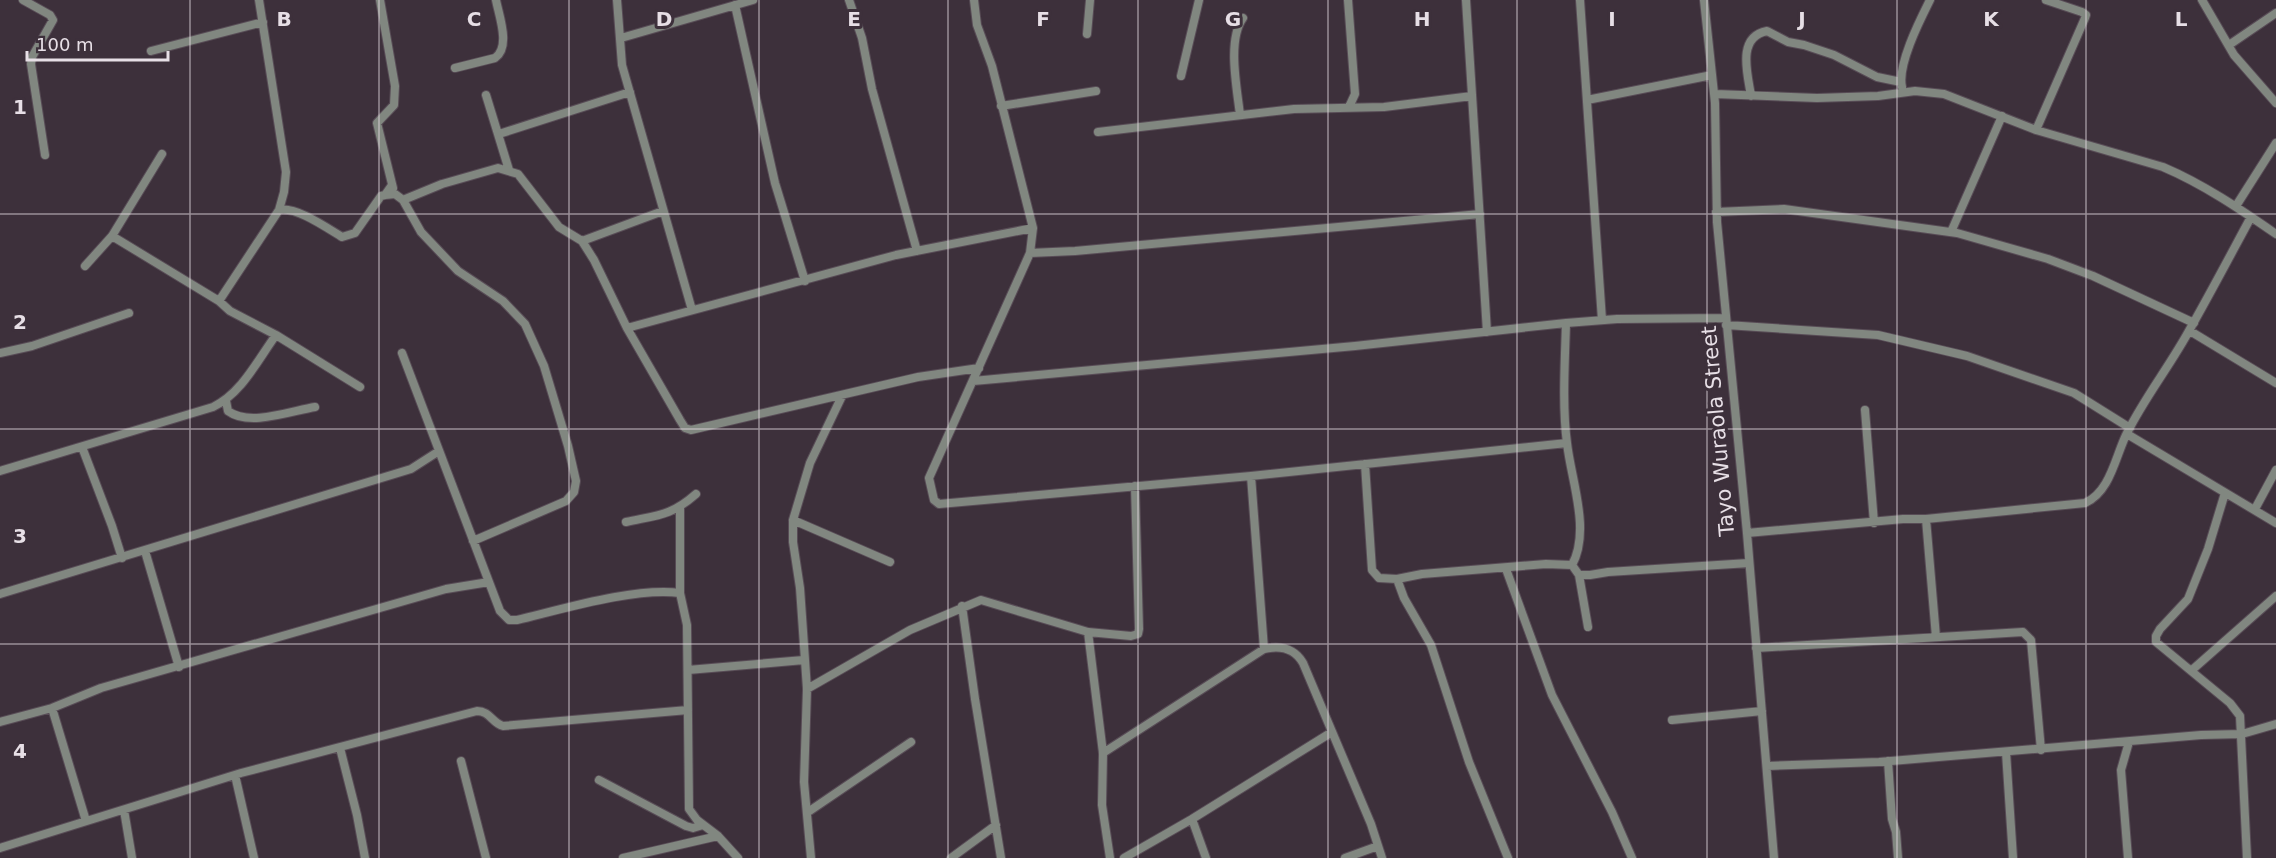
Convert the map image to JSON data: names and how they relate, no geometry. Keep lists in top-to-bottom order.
{
  "streets": {
    "street": ["Tayo Wuraola Street"]
  },
  "scale_bar": "100 m",
  "grid": {
    "columns": [
      "B",
      "C",
      "D",
      "E",
      "F",
      "G",
      "H",
      "I",
      "J",
      "K",
      "L"
    ],
    "rows": [
      "1",
      "2",
      "3",
      "4"
    ]
  }
}
